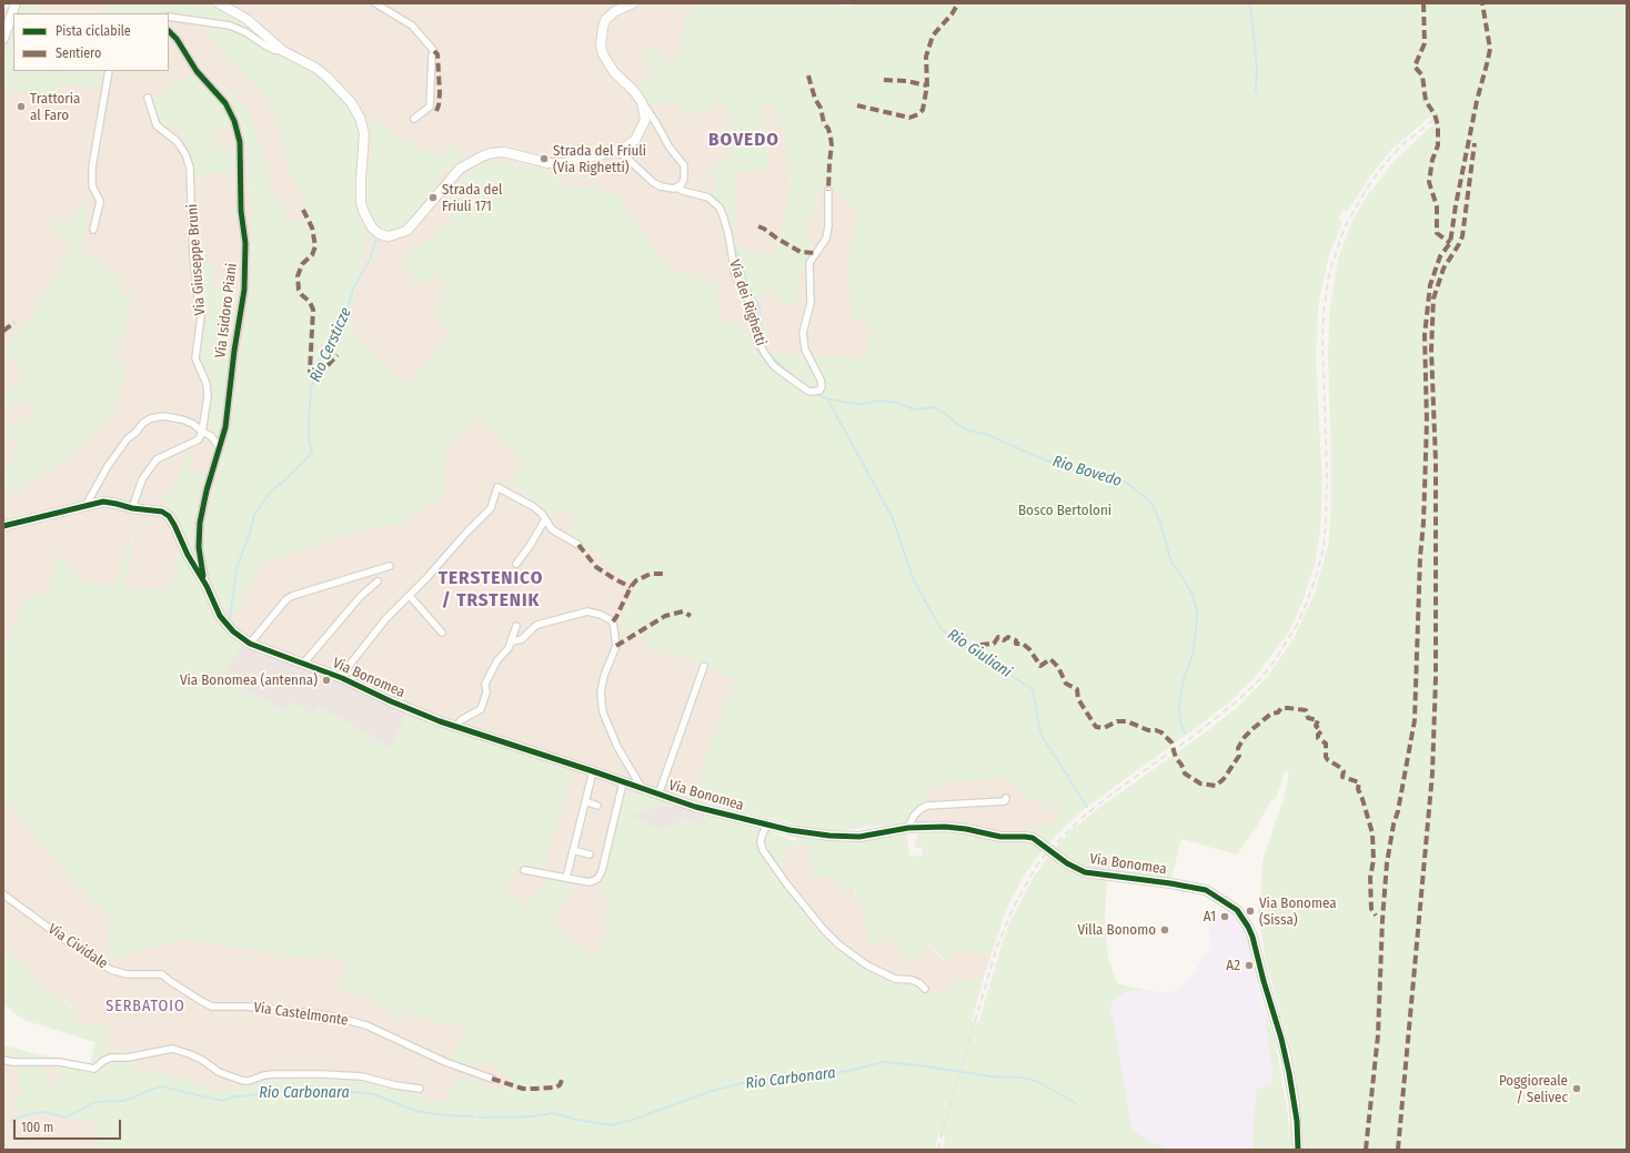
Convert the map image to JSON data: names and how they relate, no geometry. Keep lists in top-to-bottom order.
{
  "streets": {
    "street": [
      "Via Giuseppe Bruni",
      "Via dei Righetti",
      "Via Isidoro Piani",
      "Via Bonomea",
      "Via Cividale",
      "Via Castelmonte"
    ]
  },
  "crossings": [
    ["Via Isidoro Piani", "Via Bonomea"],
    ["Via Cividale", "Via Castelmonte"]
  ],
  "districts": ["BOVEDO", "TERSTENICO / TRSTENIK", "SERBATOIO"],
  "water": [
    "Rio Cersticze",
    "Rio Bovedo",
    "Rio Giuliani",
    "Rio Carbonara"
  ],
  "parks": ["Bosco Bertoloni"],
  "places": [
    "Trattoria al Faro",
    "Strada del Friuli (Via Righetti)",
    "Strada del Friuli 171",
    "Via Bonomea (antenna)",
    "Via Bonomea (Sissa)",
    "A1",
    "Villa Bonomo",
    "A2",
    "Poggioreale / Selivec"
  ],
  "legend": ["Pista ciclabile", "Sentiero"],
  "scale_bar": "100 m"
}
